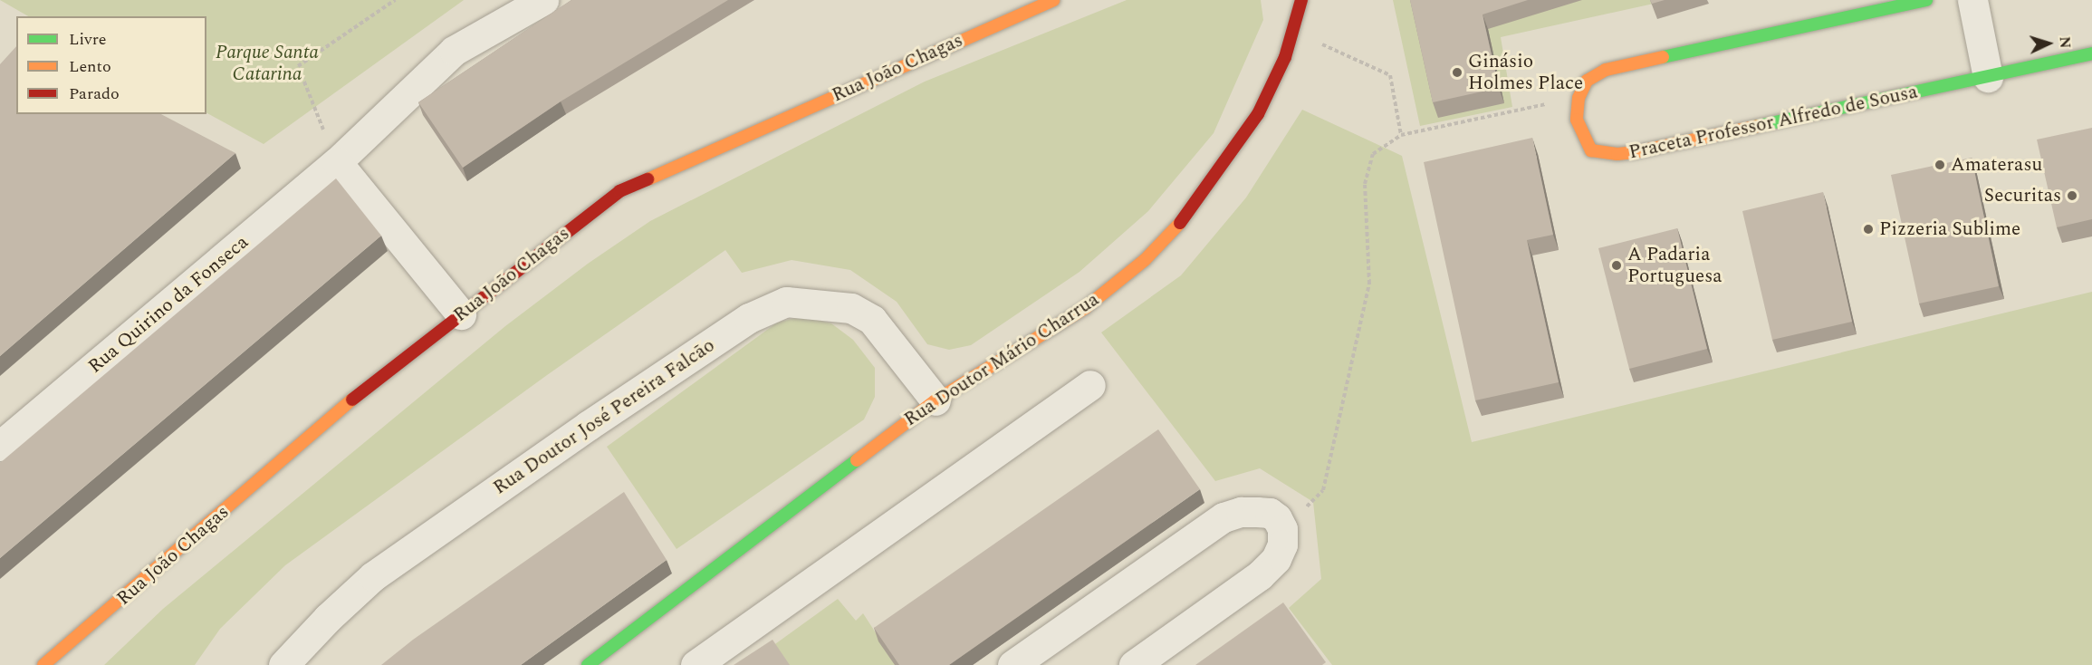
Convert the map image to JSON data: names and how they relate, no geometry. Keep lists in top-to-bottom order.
{
  "streets": {
    "street": [
      "Rua João Chagas",
      "Praceta Professor Alfredo de Sousa",
      "Rua Quirino da Fonseca",
      "Rua Doutor Mário Charrua",
      "Rua Doutor José Pereira Falcão"
    ]
  },
  "crossings": [
    ["Rua Doutor Mário Charrua", "Rua Doutor José Pereira Falcão"]
  ],
  "parks": ["Parque Santa Catarina"],
  "places": [
    "Ginásio Holmes Place",
    "Amaterasu",
    "Securitas",
    "Pizzeria Sublime",
    "A Padaria Portuguesa"
  ],
  "legend": ["Livre", "Lento", "Parado"],
  "north": "right"
}
